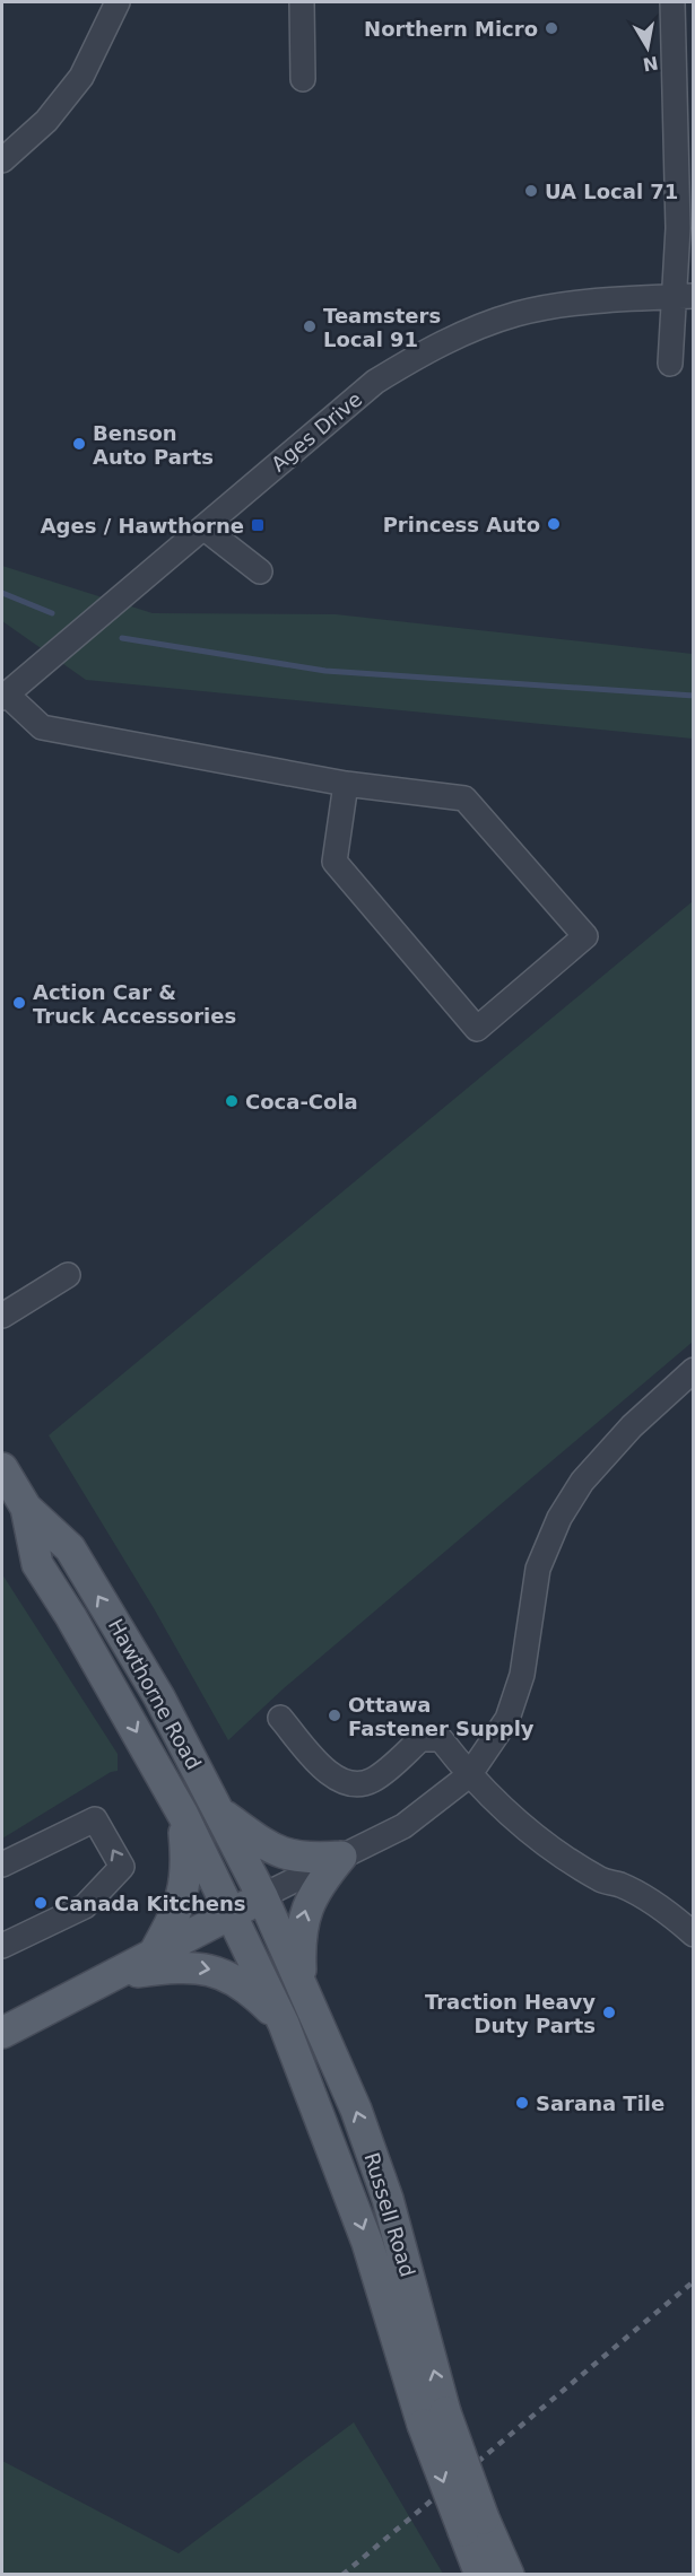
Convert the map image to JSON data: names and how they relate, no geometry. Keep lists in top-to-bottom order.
{
  "streets": {
    "main road": ["Hawthorne Road", "Russell Road"],
    "street": ["Ages Drive"]
  },
  "crossings": [
    ["Hawthorne Road", "Russell Road"]
  ],
  "places": {
    "other": [
      "Northern Micro",
      "UA Local 71",
      "Teamsters Local 91",
      "Benson Auto Parts",
      "Princess Auto",
      "Action Car & Truck Accessories",
      "Coca-Cola",
      "Ottawa Fastener Supply",
      "Canada Kitchens",
      "Traction Heavy Duty Parts",
      "Sarana Tile"
    ],
    "transit": ["Ages / Hawthorne"]
  },
  "north": "bottom"
}
